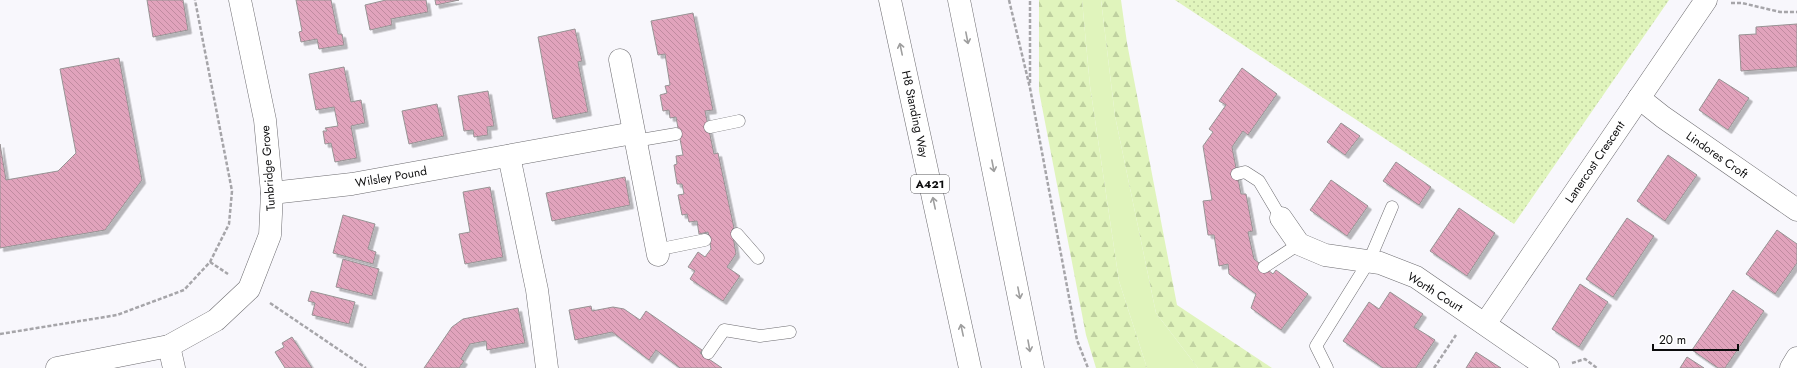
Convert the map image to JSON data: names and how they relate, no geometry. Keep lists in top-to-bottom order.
{
  "streets": {
    "main road": [
      "H8 Standing Way",
      "Lindores Croft",
      "Lanercost Crescent",
      "Tunbridge Grove",
      "Wilsley Pound",
      "A421",
      "Worth Court"
    ]
  },
  "crossings": [
    ["Lindores Croft", "Lanercost Crescent"],
    ["Lanercost Crescent", "Worth Court"],
    ["Tunbridge Grove", "Wilsley Pound"]
  ],
  "scale_bar": "20 m"
}
